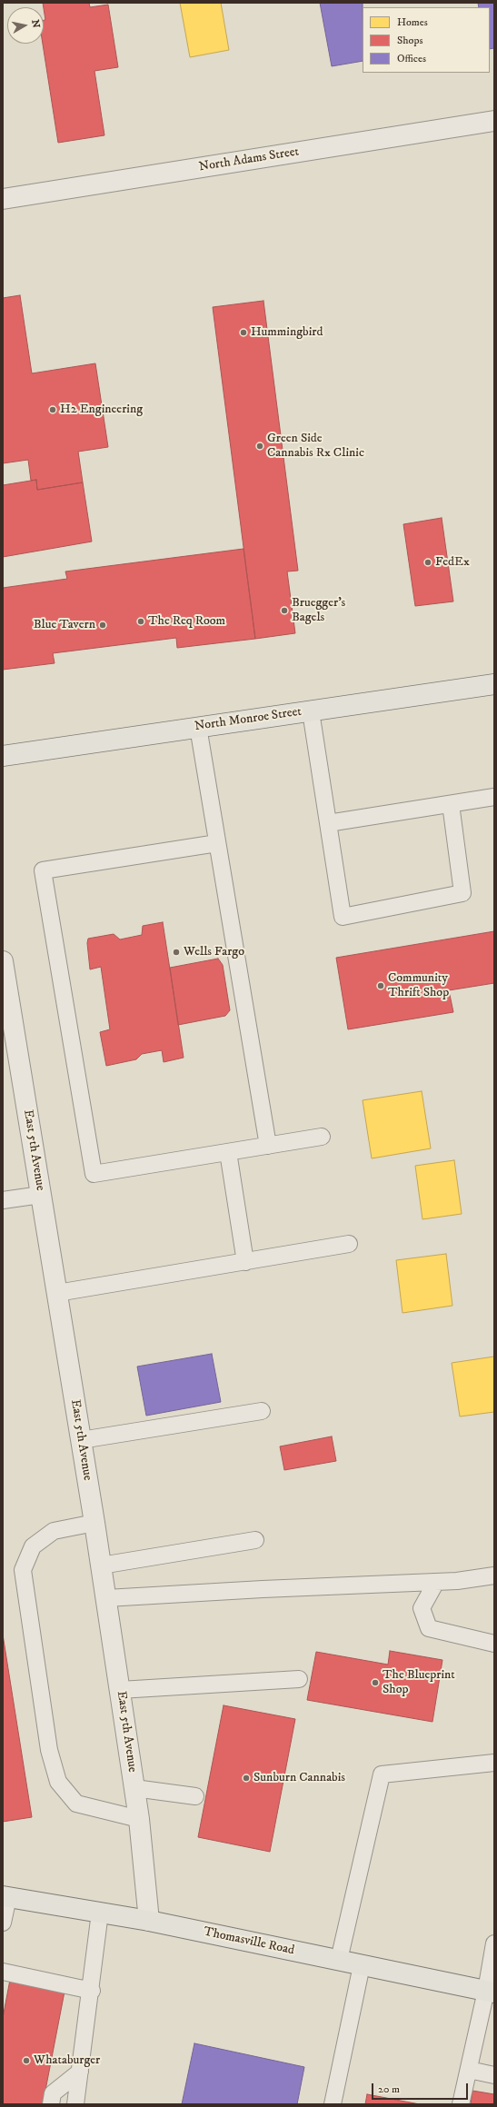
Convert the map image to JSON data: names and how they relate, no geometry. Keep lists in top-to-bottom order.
{
  "streets": {
    "main road": ["North Monroe Street", "Thomasville Road"],
    "street": ["North Adams Street", "East 5th Avenue"]
  },
  "crossings": [
    ["East 5th Avenue", "Thomasville Road"]
  ],
  "places": [
    "Hummingbird",
    "H2 Engineering",
    "Green Side Cannabis Rx Clinic",
    "FedEx",
    "Bruegger's Bagels",
    "The Req Room",
    "Blue Tavern",
    "Wells Fargo",
    "Community Thrift Shop",
    "The Blueprint Shop",
    "Sunburn Cannabis",
    "Whataburger"
  ],
  "legend": ["Homes", "Shops", "Offices"],
  "scale_bar": "20 m",
  "north": "right"
}
